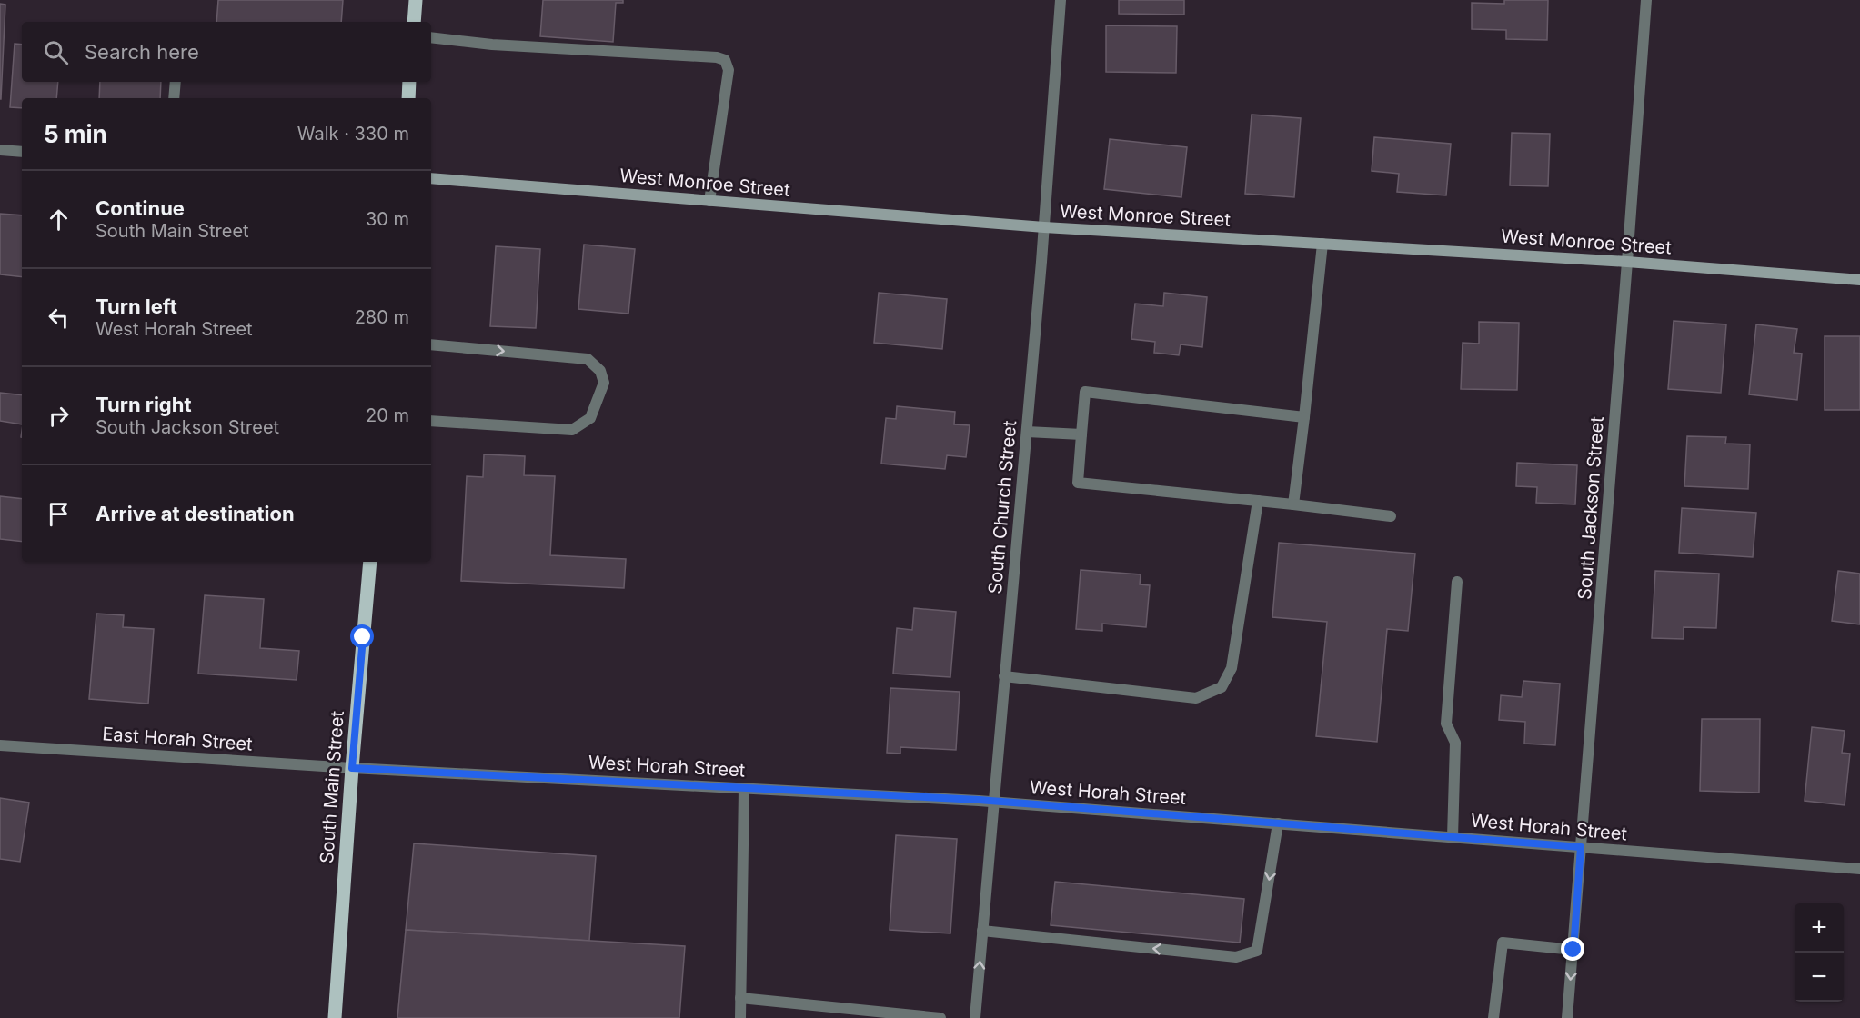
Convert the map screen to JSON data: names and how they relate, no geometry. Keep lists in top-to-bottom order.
{
  "streets": {
    "main road": ["South Main Street"],
    "street": [
      "West Monroe Street",
      "South Church Street",
      "South Jackson Street",
      "East Horah Street",
      "West Horah Street"
    ]
  },
  "crossings": [
    ["West Monroe Street", "South Church Street"],
    ["West Monroe Street", "South Jackson Street"],
    ["South Church Street", "West Horah Street"],
    ["South Jackson Street", "West Horah Street"],
    ["East Horah Street", "West Horah Street"],
    ["East Horah Street", "South Main Street"],
    ["West Horah Street", "South Main Street"]
  ],
  "page": {
    "search": "Search here",
    "heading": ["5 min", "Walk · 330 m"],
    "list": [
      ["Continue", "South Main Street", "30 m"],
      ["Turn left", "West Horah Street", "280 m"],
      ["Turn right", "South Jackson Street", "20 m"],
      "Arrive at destination"
    ],
    "map_buttons": ["+", "−"]
  }
}
